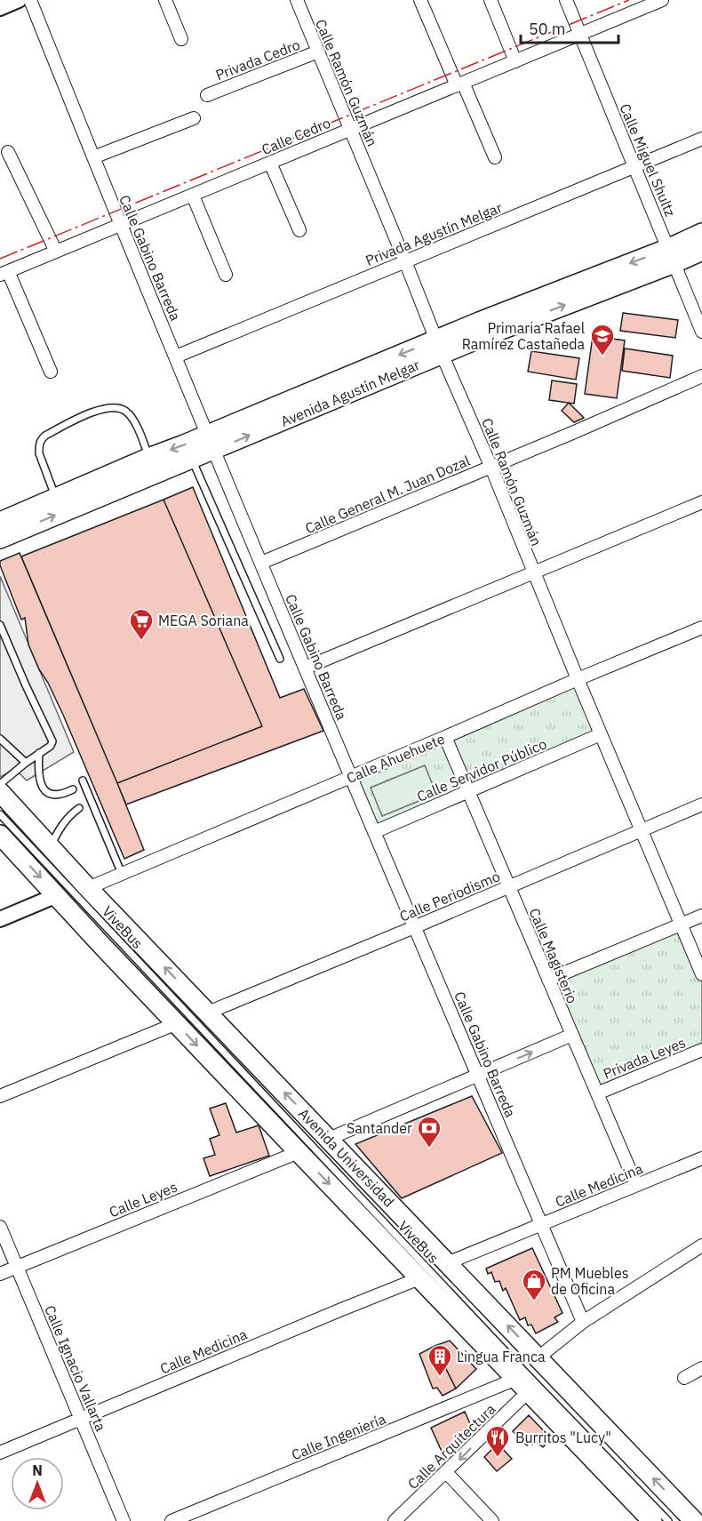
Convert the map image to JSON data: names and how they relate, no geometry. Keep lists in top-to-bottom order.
{
  "streets": {
    "main road": ["Avenida Agustín Melgar", "Avenida Universidad"],
    "street": [
      "Privada Cedro",
      "Calle Ramón Guzmán",
      "Calle Cedro",
      "Calle Miguel Shultz",
      "Privada Agustín Melgar",
      "Calle Gabino Barreda",
      "Calle General M. Juan Dozal",
      "Calle Ahuehuete",
      "Calle Servidor Público",
      "Calle Periodismo",
      "Calle Magisterio",
      "Privada Leyes",
      "Calle Medicina",
      "Calle Leyes",
      "Calle Ignacio Vallarta",
      "Calle Ingeniería",
      "Calle Arquitectura"
    ],
    "lane": ["ViveBus"]
  },
  "crossings": [
    ["Privada Cedro", "Calle Ramón Guzmán"],
    ["Calle Ramón Guzmán", "Calle Cedro"],
    ["Calle Ramón Guzmán", "Privada Agustín Melgar"],
    ["Calle Ramón Guzmán", "Avenida Agustín Melgar"],
    ["Calle Ramón Guzmán", "Calle General M. Juan Dozal"],
    ["Calle Ramón Guzmán", "Calle Ahuehuete"],
    ["Calle Ramón Guzmán", "Calle Servidor Público"],
    ["Calle Ramón Guzmán", "Calle Periodismo"],
    ["Calle Cedro", "Calle Miguel Shultz"],
    ["Calle Cedro", "Calle Gabino Barreda"],
    ["Calle Miguel Shultz", "Privada Agustín Melgar"],
    ["Calle Miguel Shultz", "Avenida Agustín Melgar"],
    ["Privada Agustín Melgar", "Calle Gabino Barreda"],
    ["Calle Gabino Barreda", "Avenida Agustín Melgar"],
    ["Calle Gabino Barreda", "Calle General M. Juan Dozal"],
    ["Calle Gabino Barreda", "Calle Ahuehuete"],
    ["Calle Gabino Barreda", "Calle Servidor Público"],
    ["Calle Gabino Barreda", "Calle Periodismo"],
    ["Calle Gabino Barreda", "Calle Medicina"],
    ["Calle Ahuehuete", "Calle Magisterio"],
    ["Calle Ahuehuete", "Avenida Universidad"],
    ["Calle Servidor Público", "Calle Magisterio"],
    ["Calle Periodismo", "Calle Magisterio"],
    ["Calle Periodismo", "Avenida Universidad"],
    ["Calle Magisterio", "Privada Leyes"],
    ["Calle Magisterio", "Calle Medicina"],
    ["Avenida Universidad", "Calle Medicina"],
    ["Calle Medicina", "Calle Ignacio Vallarta"],
    ["Calle Leyes", "Calle Ignacio Vallarta"],
    ["Calle Ingeniería", "Calle Arquitectura"]
  ],
  "one_way": ["Calle Arquitectura"],
  "places": {
    "school or university": ["Primaria Rafael Ramírez Castañeda"],
    "supermarket": ["MEGA Soriana"],
    "bank": ["Santander"],
    "shop": ["PM Muebles de Oficina"],
    "building": ["Lingua Franca"],
    "restaurant": ["Burritos \"Lucy\""]
  },
  "scale_bar": "50 m",
  "north": "top"
}
